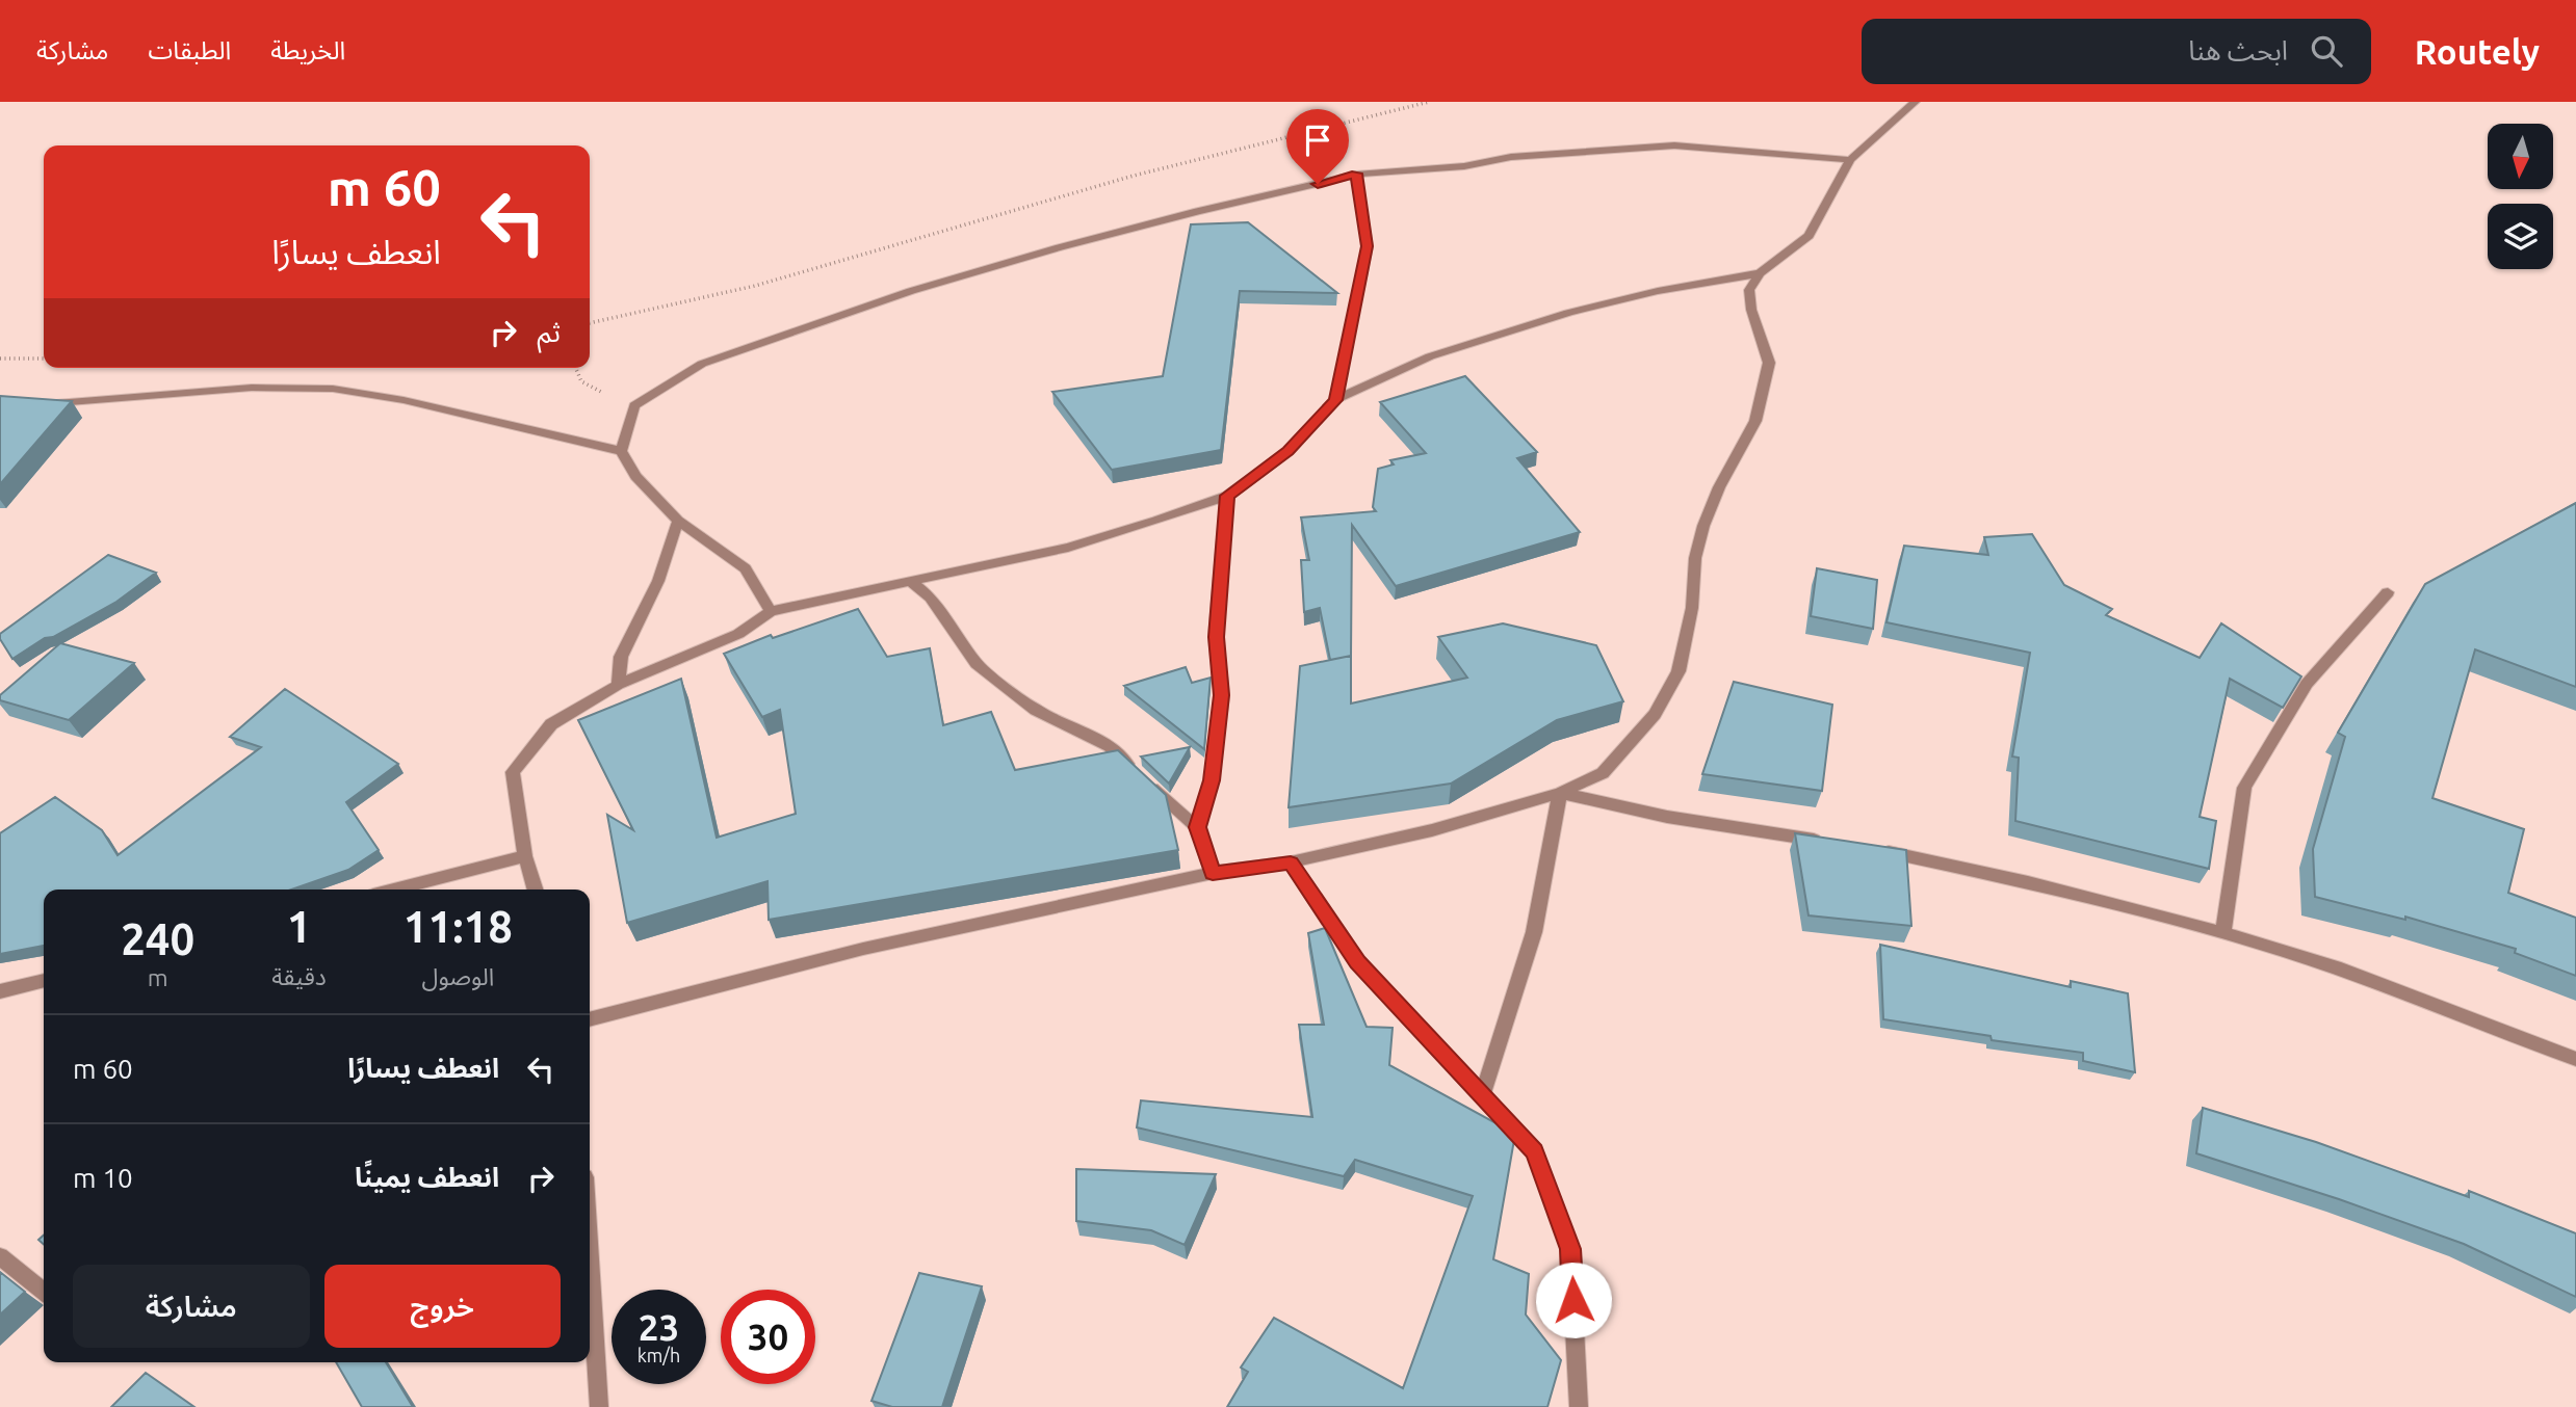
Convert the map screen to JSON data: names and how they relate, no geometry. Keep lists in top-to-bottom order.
{
  "north": "bottom",
  "page": {
    "header": "Routely",
    "search": "ابحث هنا",
    "nav": ["الخريطة", "الطبقات", "مشاركة"],
    "turn": ["60 m", "انعطف يسارًا"],
    "then": "ثم",
    "eta": [
      "11:18",
      "الوصول",
      "1",
      "دقيقة",
      "240",
      "m"
    ],
    "list": [
      {
        "name": "انعطف يسارًا",
        "value": "60 m"
      },
      {
        "name": "انعطف يمينًا",
        "value": "10 m"
      }
    ],
    "buttons": ["خروج", "مشاركة"],
    "speed": "23 km/h",
    "limit": "30"
  }
}
